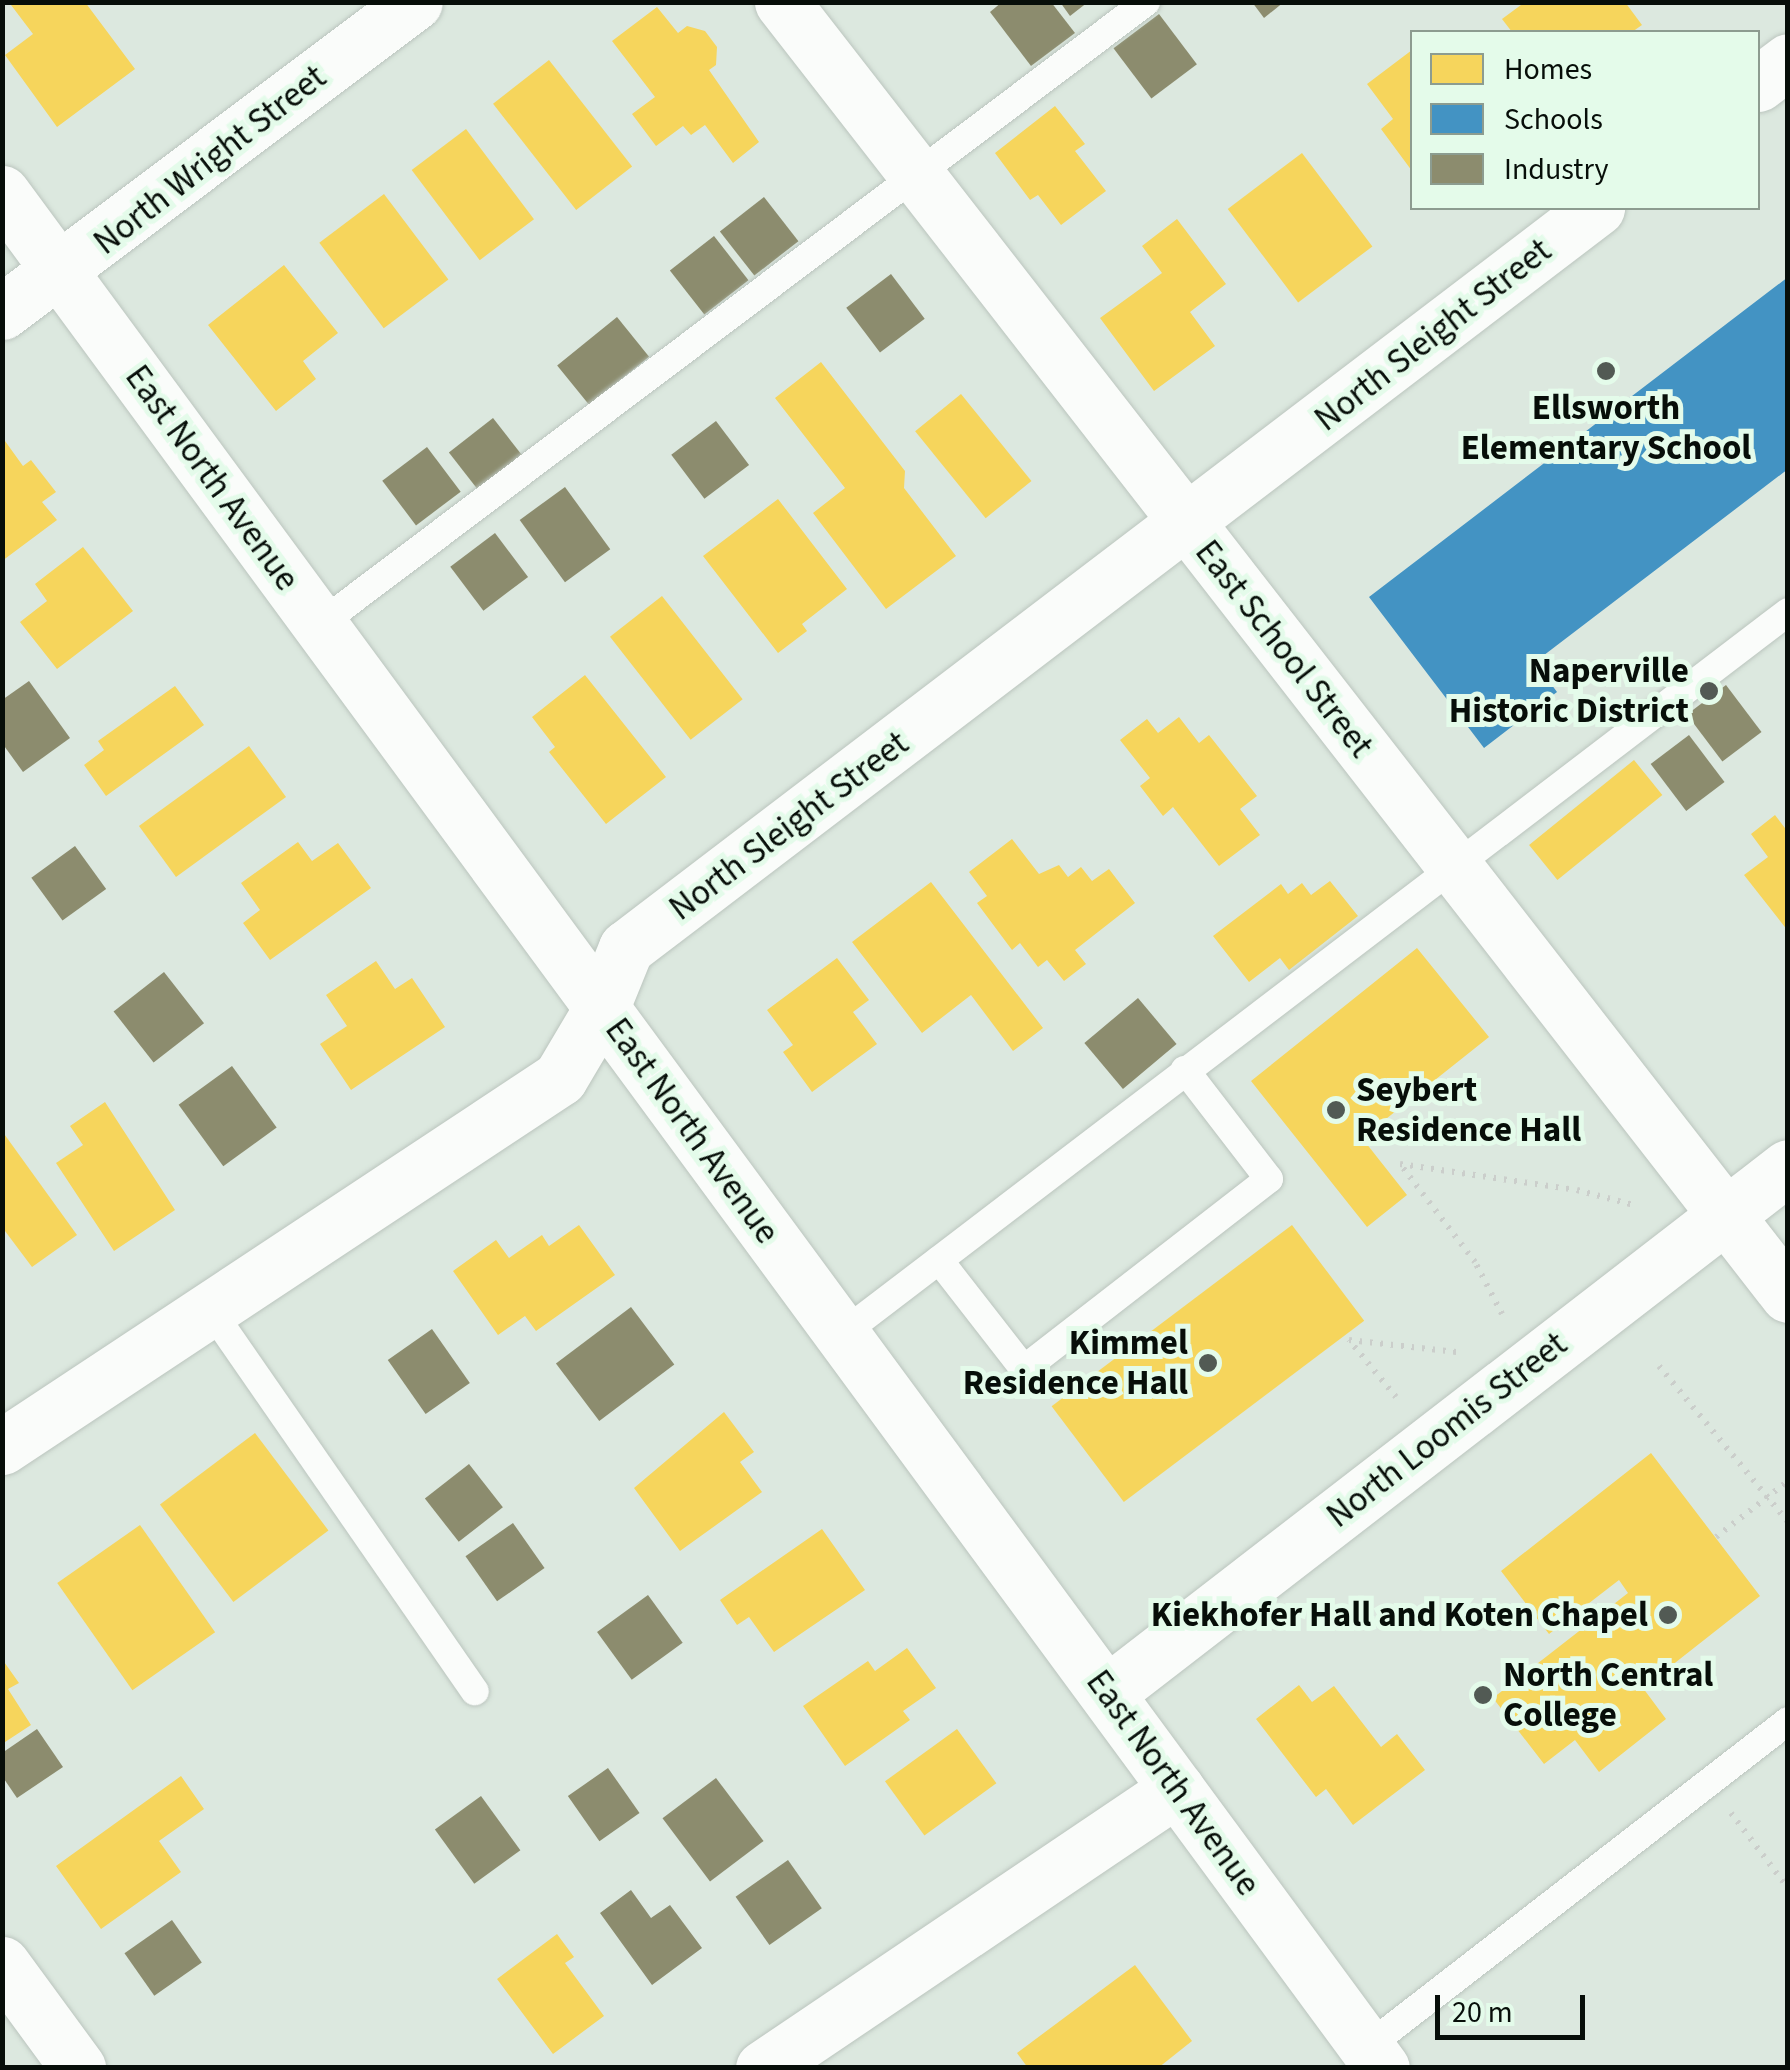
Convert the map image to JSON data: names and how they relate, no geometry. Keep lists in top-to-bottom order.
{
  "streets": {
    "street": [
      "North Wright Street",
      "North Sleight Street",
      "East North Avenue",
      "East School Street",
      "North Loomis Street"
    ]
  },
  "crossings": [
    ["North Wright Street", "East North Avenue"],
    ["North Sleight Street", "East North Avenue"],
    ["North Sleight Street", "East School Street"],
    ["East North Avenue", "North Loomis Street"],
    ["East School Street", "North Loomis Street"]
  ],
  "places": [
    "Ellsworth Elementary School",
    "Naperville Historic District",
    "Seybert Residence Hall",
    "Kimmel Residence Hall",
    "Kiekhofer Hall and Koten Chapel",
    "North Central College"
  ],
  "legend": ["Homes", "Schools", "Industry"],
  "scale_bar": "20 m"
}
